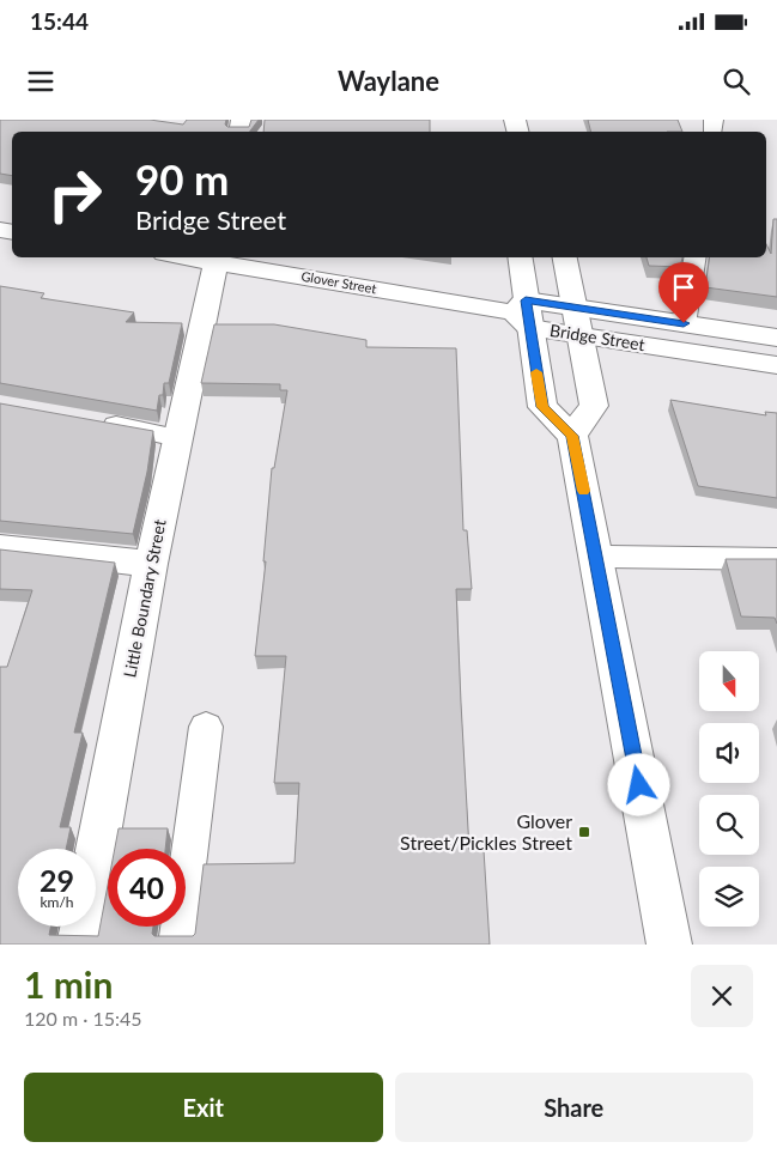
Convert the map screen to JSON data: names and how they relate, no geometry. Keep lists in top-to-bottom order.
{
  "streets": {
    "street": ["Glover Street", "Bridge Street", "Little Boundary Street"]
  },
  "crossings": [
    ["Glover Street", "Bridge Street"],
    ["Glover Street", "Little Boundary Street"]
  ],
  "places": {
    "transit": ["Glover Street/Pickles Street"]
  },
  "north": "bottom",
  "page": {
    "status": "15:44",
    "header": "Waylane",
    "turn": ["90 m", "Bridge Street"],
    "speed": "29 km/h",
    "limit": "40",
    "heading": ["1 min", "120 m · 15:45"],
    "buttons": ["Exit", "Share"]
  }
}
